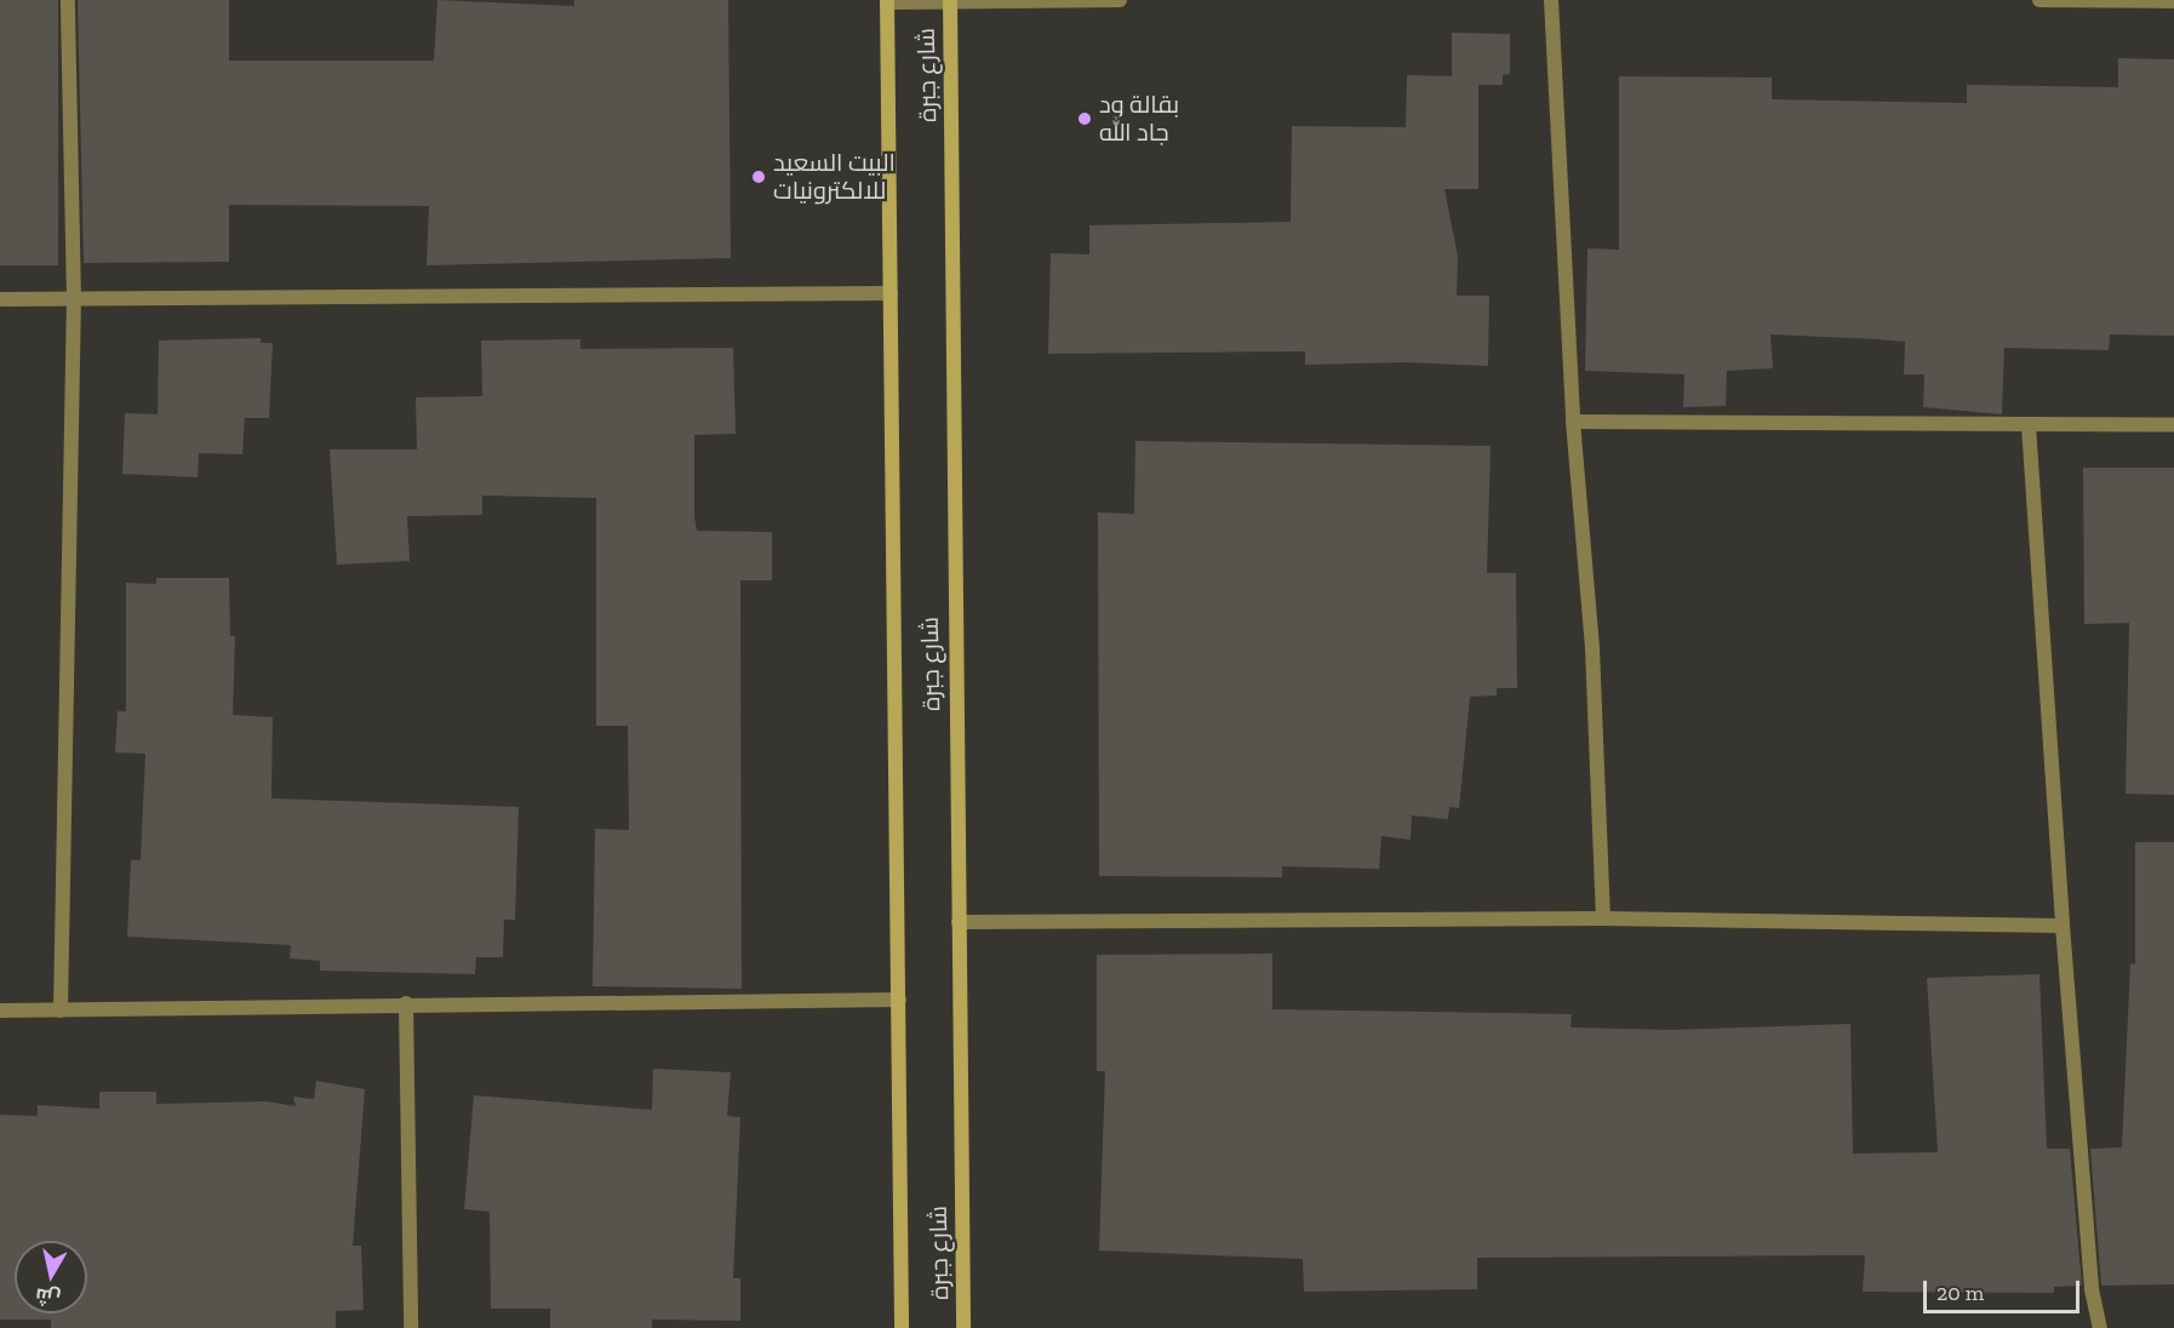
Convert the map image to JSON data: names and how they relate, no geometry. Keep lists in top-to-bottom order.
{
  "streets": {
    "street": ["شارع جبرة"]
  },
  "places": ["بقالة ود جاد الله", "البيت السعيد للالكترونيات"],
  "scale_bar": "20 m",
  "north": "bottom"
}
